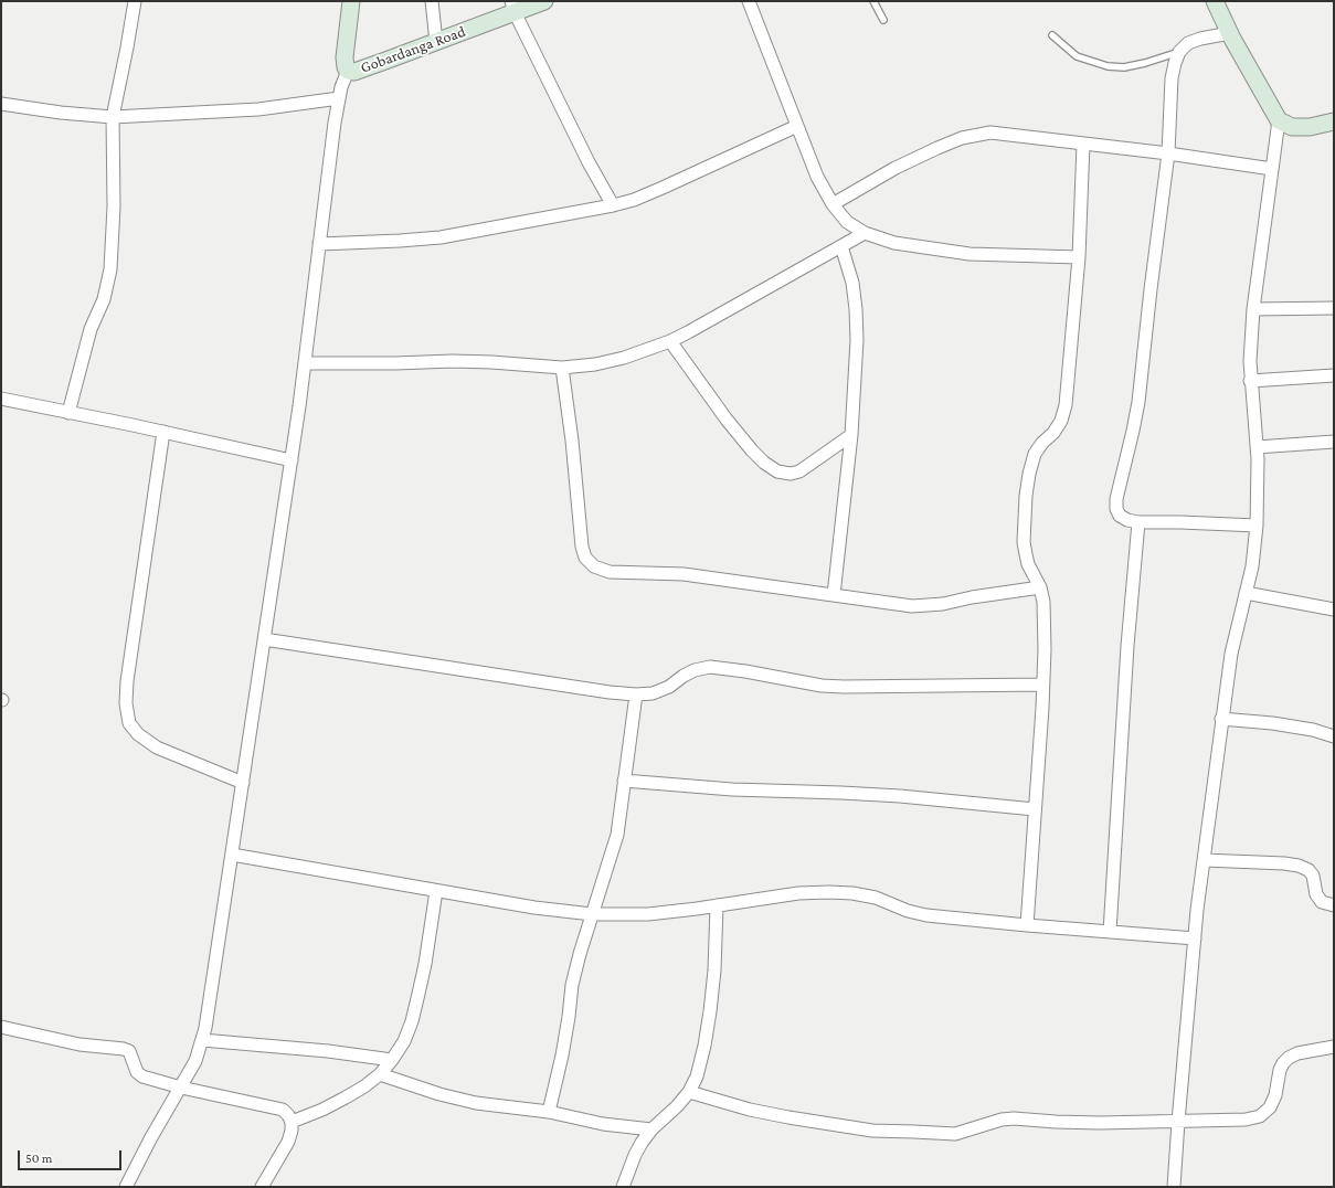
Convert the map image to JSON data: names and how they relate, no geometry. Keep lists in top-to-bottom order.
{
  "streets": {
    "main road": ["Gobardanga Road"]
  },
  "scale_bar": "50 m"
}
